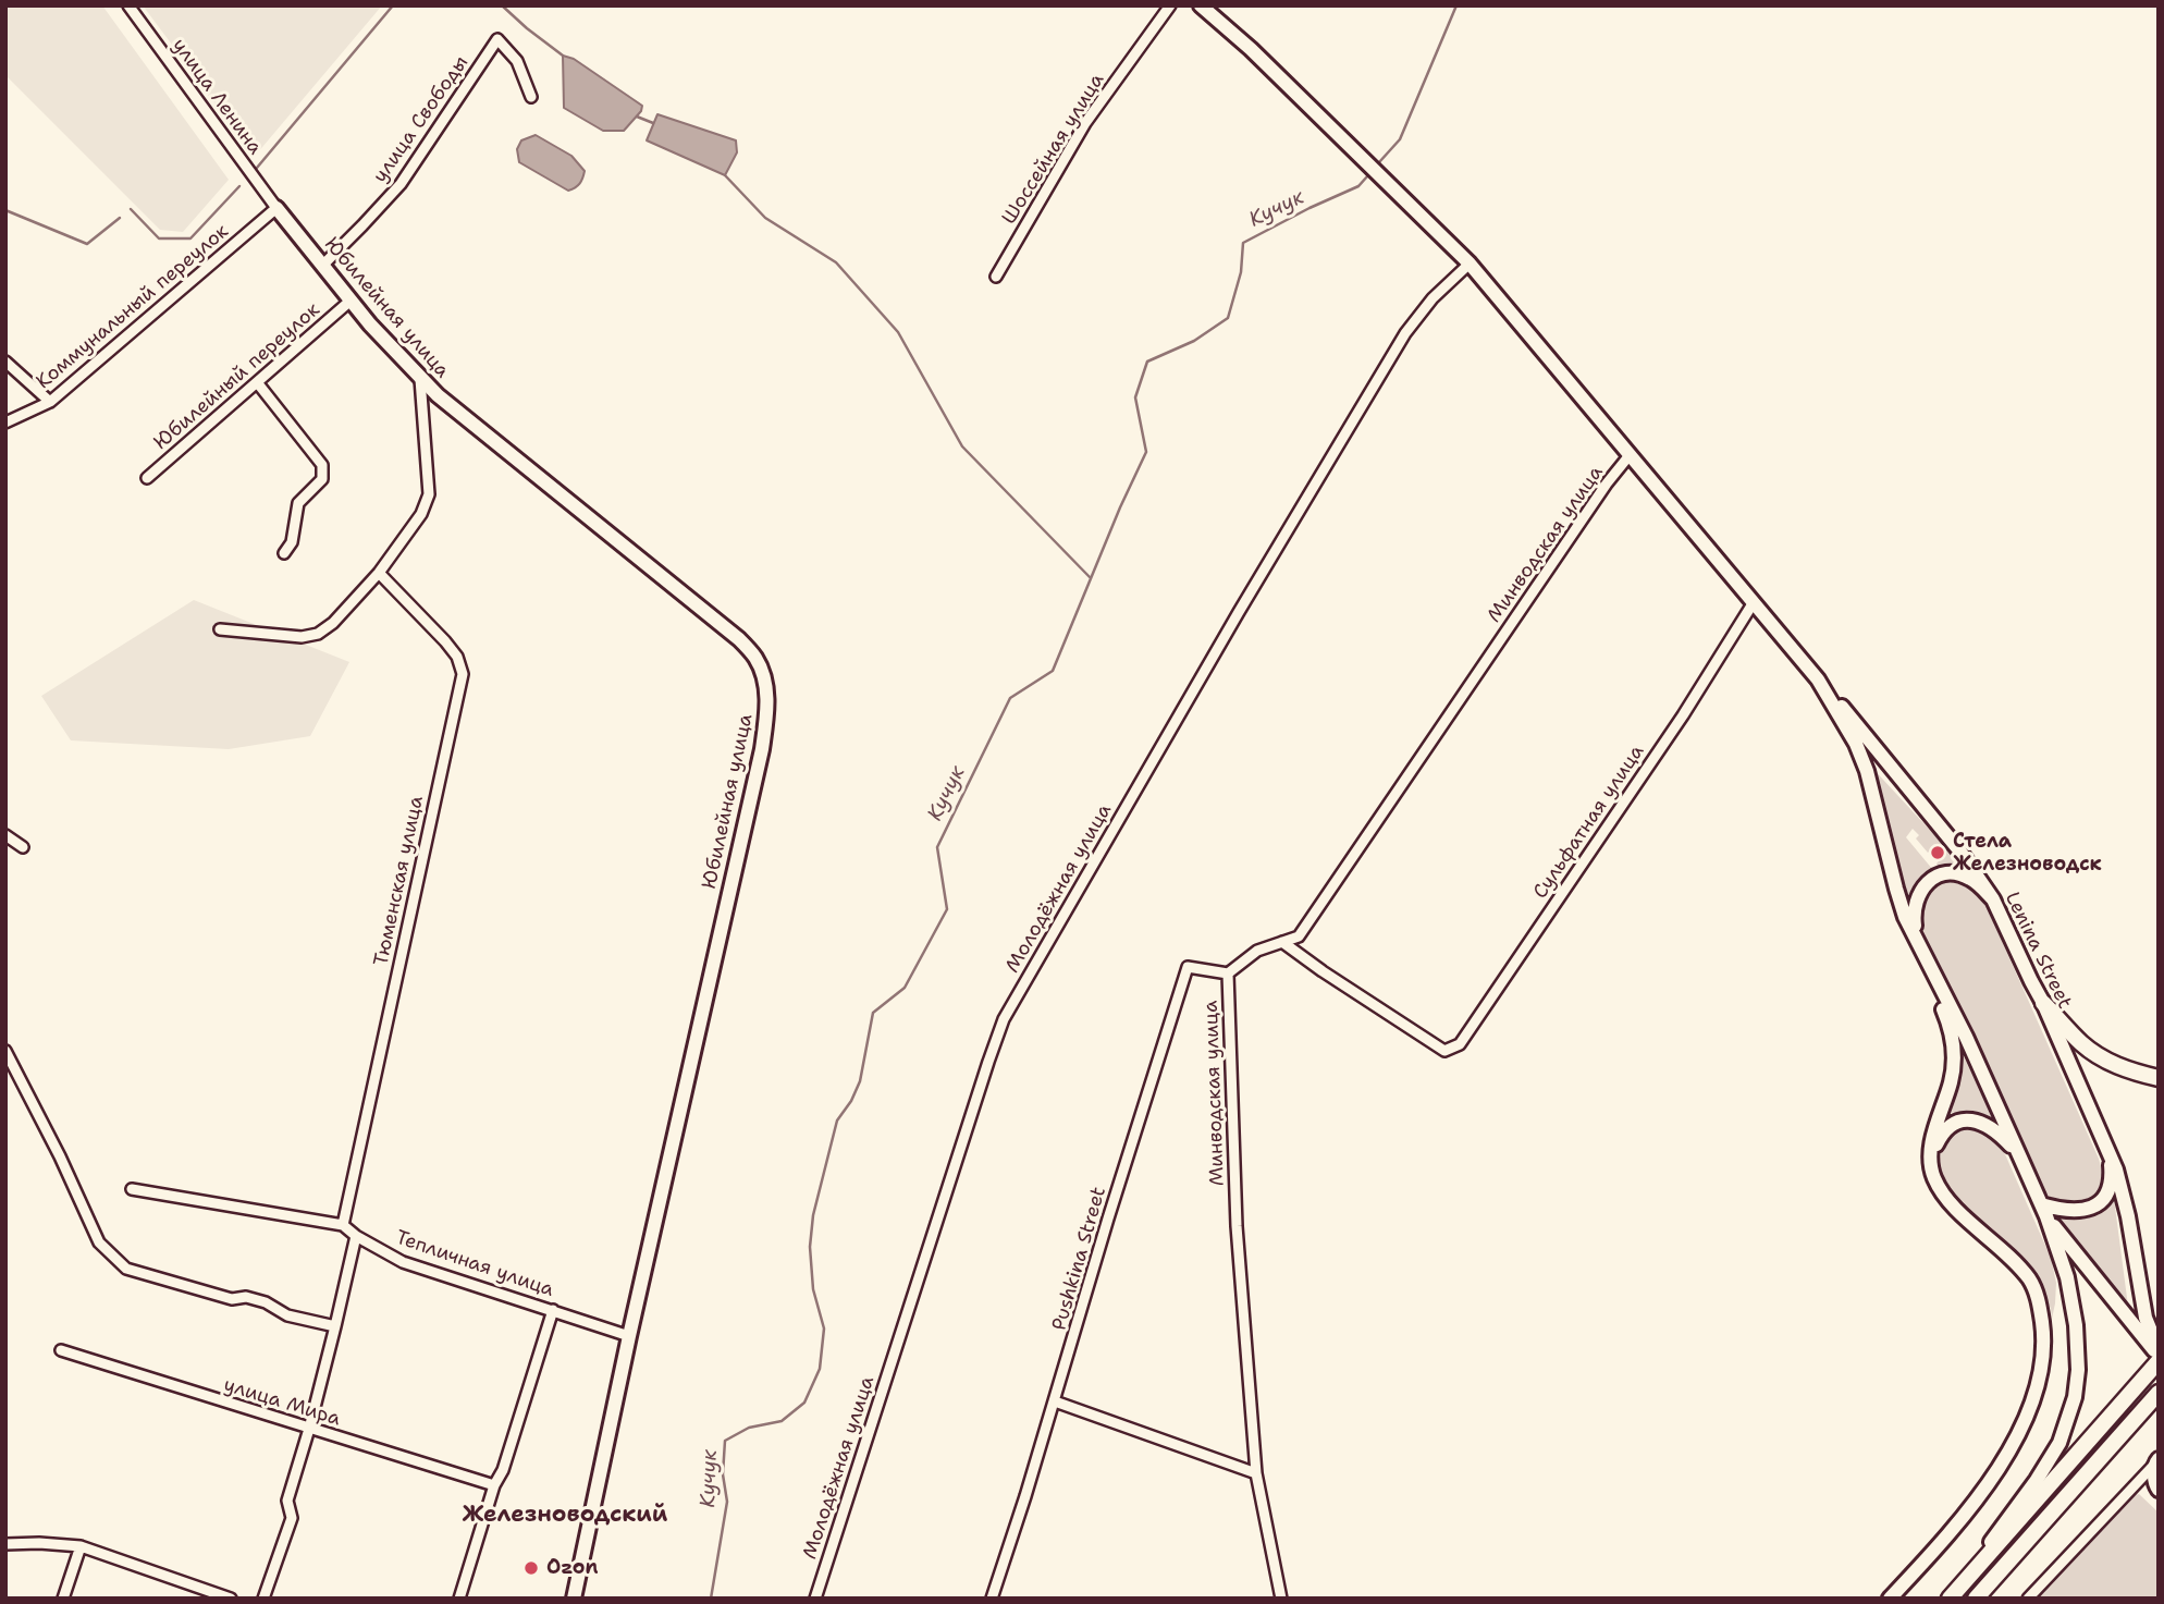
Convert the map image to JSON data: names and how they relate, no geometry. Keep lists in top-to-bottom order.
{
  "streets": {
    "main road": ["Юбилейная улица", "Lenina Street"],
    "street": [
      "улица Ленина",
      "улица Свободы",
      "Шоссейная улица",
      "Коммунальный переулок",
      "Юбилейный переулок",
      "Минводская улица",
      "Сульфатная улица",
      "Тюменская улица",
      "Молодёжная улица",
      "Pushkina Street",
      "Тепличная улица",
      "улица Мира"
    ]
  },
  "crossings": [
    ["улица Ленина", "Коммунальный переулок"],
    ["улица Ленина", "Юбилейная улица"],
    ["улица Свободы", "Юбилейная улица"],
    ["Коммунальный переулок", "Юбилейная улица"],
    ["Юбилейная улица", "Юбилейный переулок"],
    ["Юбилейная улица", "Тепличная улица"],
    ["Минводская улица", "Сульфатная улица"],
    ["Минводская улица", "Pushkina Street"],
    ["Тюменская улица", "Тепличная улица"]
  ],
  "districts": ["Железноводский"],
  "water": ["Кучук"],
  "places": ["Стела Железноводск", "Ozon"]
}
